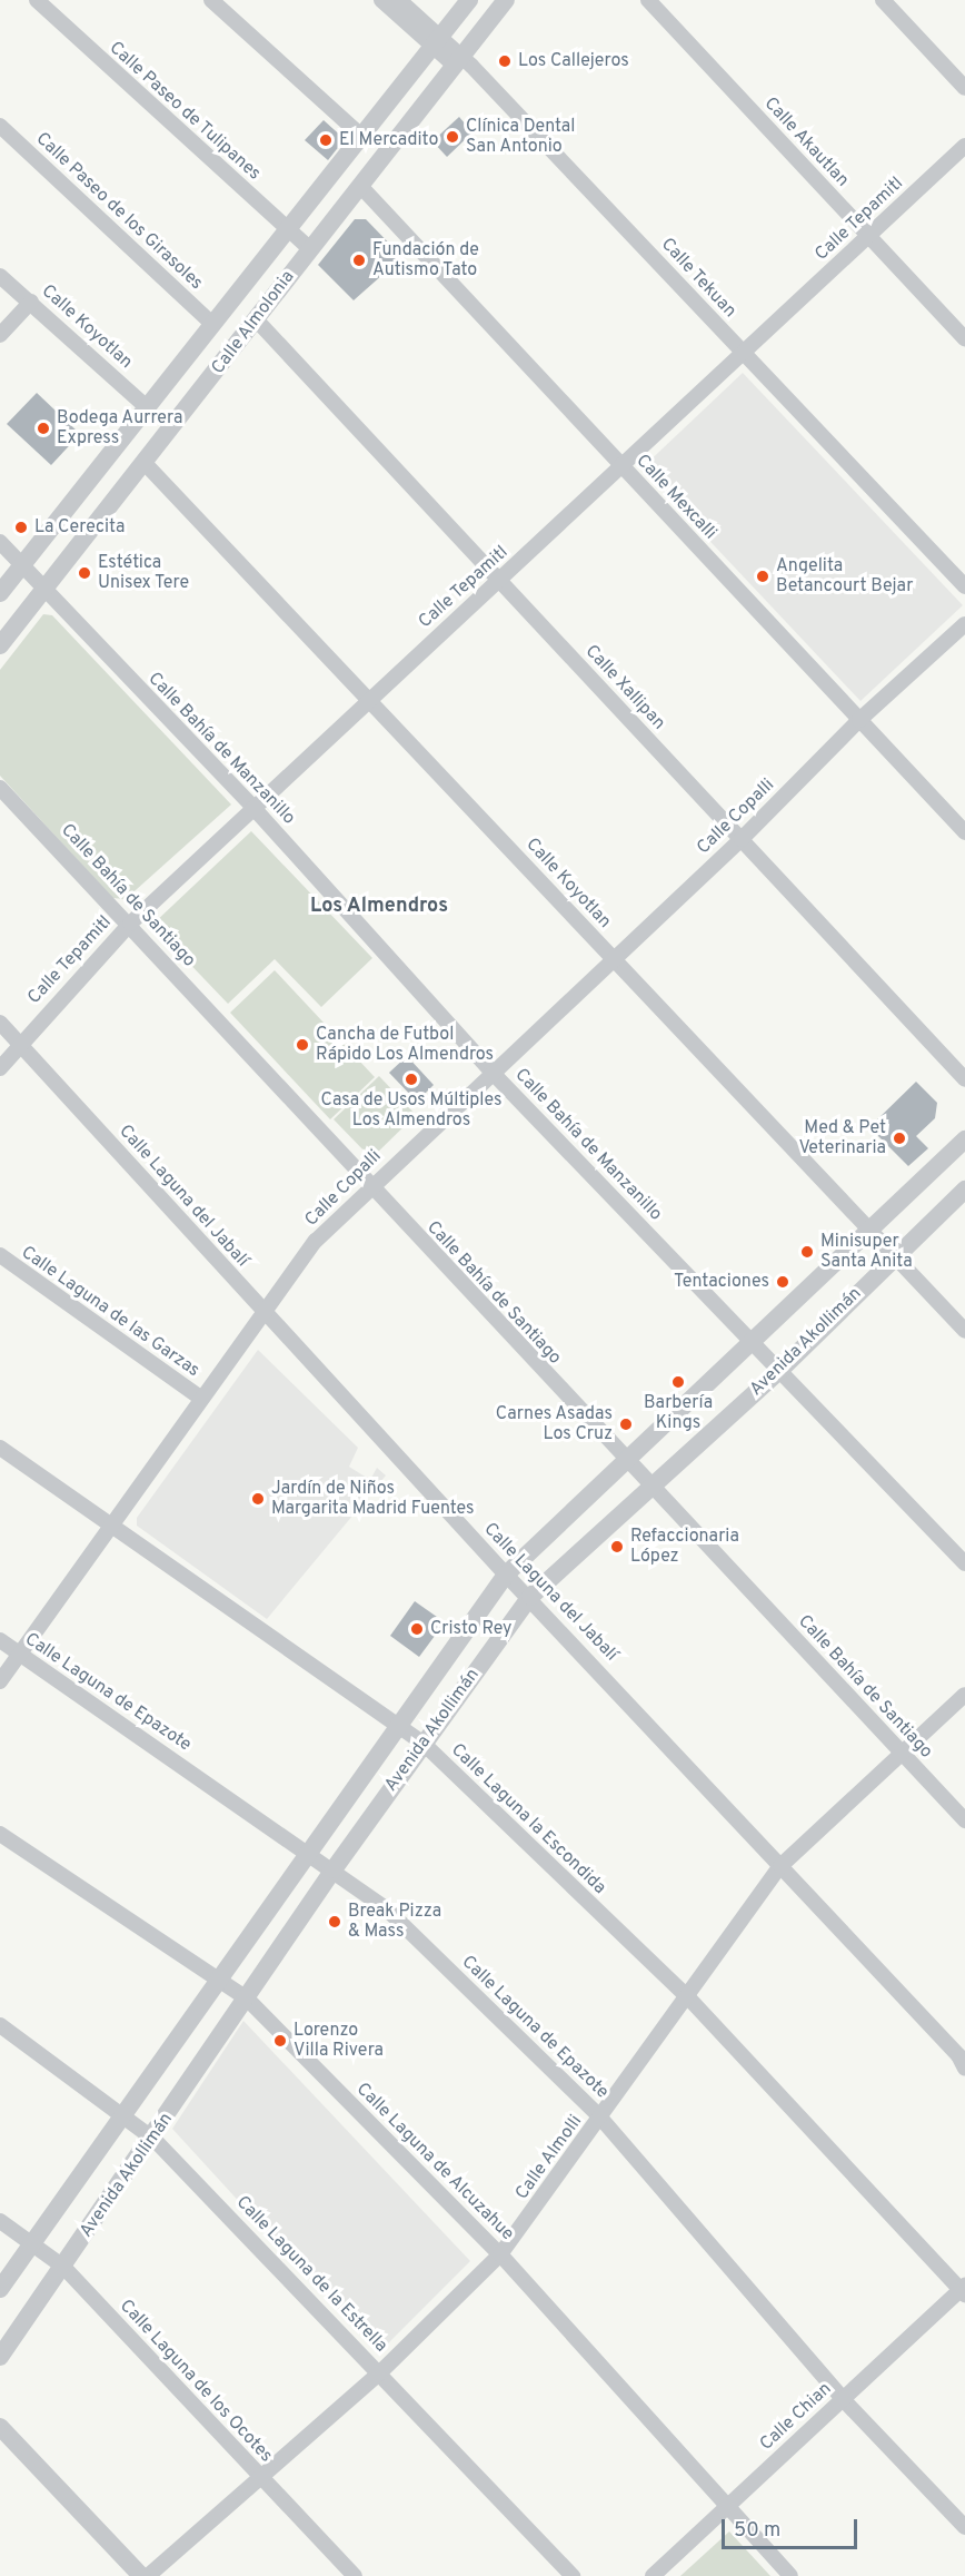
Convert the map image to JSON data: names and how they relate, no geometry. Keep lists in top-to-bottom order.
{
  "streets": {
    "street": [
      "Calle Paseo de Tulipanes",
      "Calle Akautlan",
      "Calle Paseo de los Girasoles",
      "Calle Tepamitl",
      "Calle Tekuan",
      "Calle Almolonia",
      "Calle Koyotlan",
      "Calle Mexcalli",
      "Calle Xallipan",
      "Calle Bahía de Manzanillo",
      "Calle Copalli",
      "Calle Bahía de Santiago",
      "Calle Laguna del Jabalí",
      "Calle Laguna de las Garzas",
      "Avenida Akollimán",
      "Calle Laguna de Epazote",
      "Calle Laguna la Escondida",
      "Calle Almolli",
      "Calle Laguna de Alcuzahue",
      "Calle Laguna de la Estrella",
      "Calle Laguna de los Ocotes",
      "Calle Chian"
    ]
  },
  "crossings": [
    ["Calle Paseo de Tulipanes", "Calle Almolonia"],
    ["Calle Akautlan", "Calle Tepamitl"],
    ["Calle Paseo de los Girasoles", "Calle Almolonia"],
    ["Calle Tepamitl", "Calle Tekuan"],
    ["Calle Tepamitl", "Calle Koyotlan"],
    ["Calle Tepamitl", "Calle Mexcalli"],
    ["Calle Tepamitl", "Calle Xallipan"],
    ["Calle Tepamitl", "Calle Bahía de Manzanillo"],
    ["Calle Tepamitl", "Calle Bahía de Santiago"],
    ["Calle Tepamitl", "Calle Laguna del Jabalí"],
    ["Calle Tekuan", "Calle Almolonia"],
    ["Calle Almolonia", "Calle Koyotlan"],
    ["Calle Almolonia", "Calle Mexcalli"],
    ["Calle Almolonia", "Calle Xallipan"],
    ["Calle Almolonia", "Calle Bahía de Manzanillo"],
    ["Calle Koyotlan", "Calle Copalli"],
    ["Calle Koyotlan", "Avenida Akollimán"],
    ["Calle Mexcalli", "Calle Copalli"],
    ["Calle Xallipan", "Calle Copalli"],
    ["Calle Bahía de Manzanillo", "Calle Copalli"],
    ["Calle Bahía de Manzanillo", "Avenida Akollimán"],
    ["Calle Copalli", "Calle Bahía de Santiago"],
    ["Calle Copalli", "Calle Laguna del Jabalí"],
    ["Calle Copalli", "Calle Laguna de las Garzas"],
    ["Calle Copalli", "Calle Laguna de Epazote"],
    ["Calle Copalli", "Calle Laguna la Escondida"],
    ["Calle Bahía de Santiago", "Avenida Akollimán"],
    ["Calle Bahía de Santiago", "Calle Almolli"],
    ["Calle Laguna del Jabalí", "Avenida Akollimán"],
    ["Calle Laguna del Jabalí", "Calle Almolli"],
    ["Avenida Akollimán", "Calle Laguna de Epazote"],
    ["Avenida Akollimán", "Calle Laguna la Escondida"],
    ["Avenida Akollimán", "Calle Laguna de Alcuzahue"],
    ["Avenida Akollimán", "Calle Laguna de la Estrella"],
    ["Avenida Akollimán", "Calle Laguna de los Ocotes"],
    ["Calle Laguna de Epazote", "Calle Almolli"],
    ["Calle Laguna de Epazote", "Calle Chian"],
    ["Calle Laguna la Escondida", "Calle Almolli"],
    ["Calle Laguna la Escondida", "Calle Chian"],
    ["Calle Almolli", "Calle Laguna de Alcuzahue"],
    ["Calle Almolli", "Calle Laguna de la Estrella"],
    ["Calle Almolli", "Calle Laguna de los Ocotes"],
    ["Calle Laguna de Alcuzahue", "Calle Chian"]
  ],
  "districts": ["Los Almendros"],
  "places": [
    "Los Callejeros",
    "Clínica Dental San Antonio",
    "El Mercadito",
    "Fundación de Autismo Tato",
    "Bodega Aurrera Express",
    "La Cerecita",
    "Estética Unisex Tere",
    "Angelita Betancourt Bejar",
    "Cancha de Futbol Rápido Los Almendros",
    "Casa de Usos Múltiples Los Almendros",
    "Med & Pet Veterinaria",
    "Minisuper Santa Anita",
    "Tentaciones",
    "Barbería Kings",
    "Carnes Asadas Los Cruz",
    "Jardín de Niños Margarita Madrid Fuentes",
    "Refaccionaria López",
    "Cristo Rey",
    "Break Pizza & Mass",
    "Lorenzo Villa Rivera"
  ],
  "scale_bar": "50 m"
}
